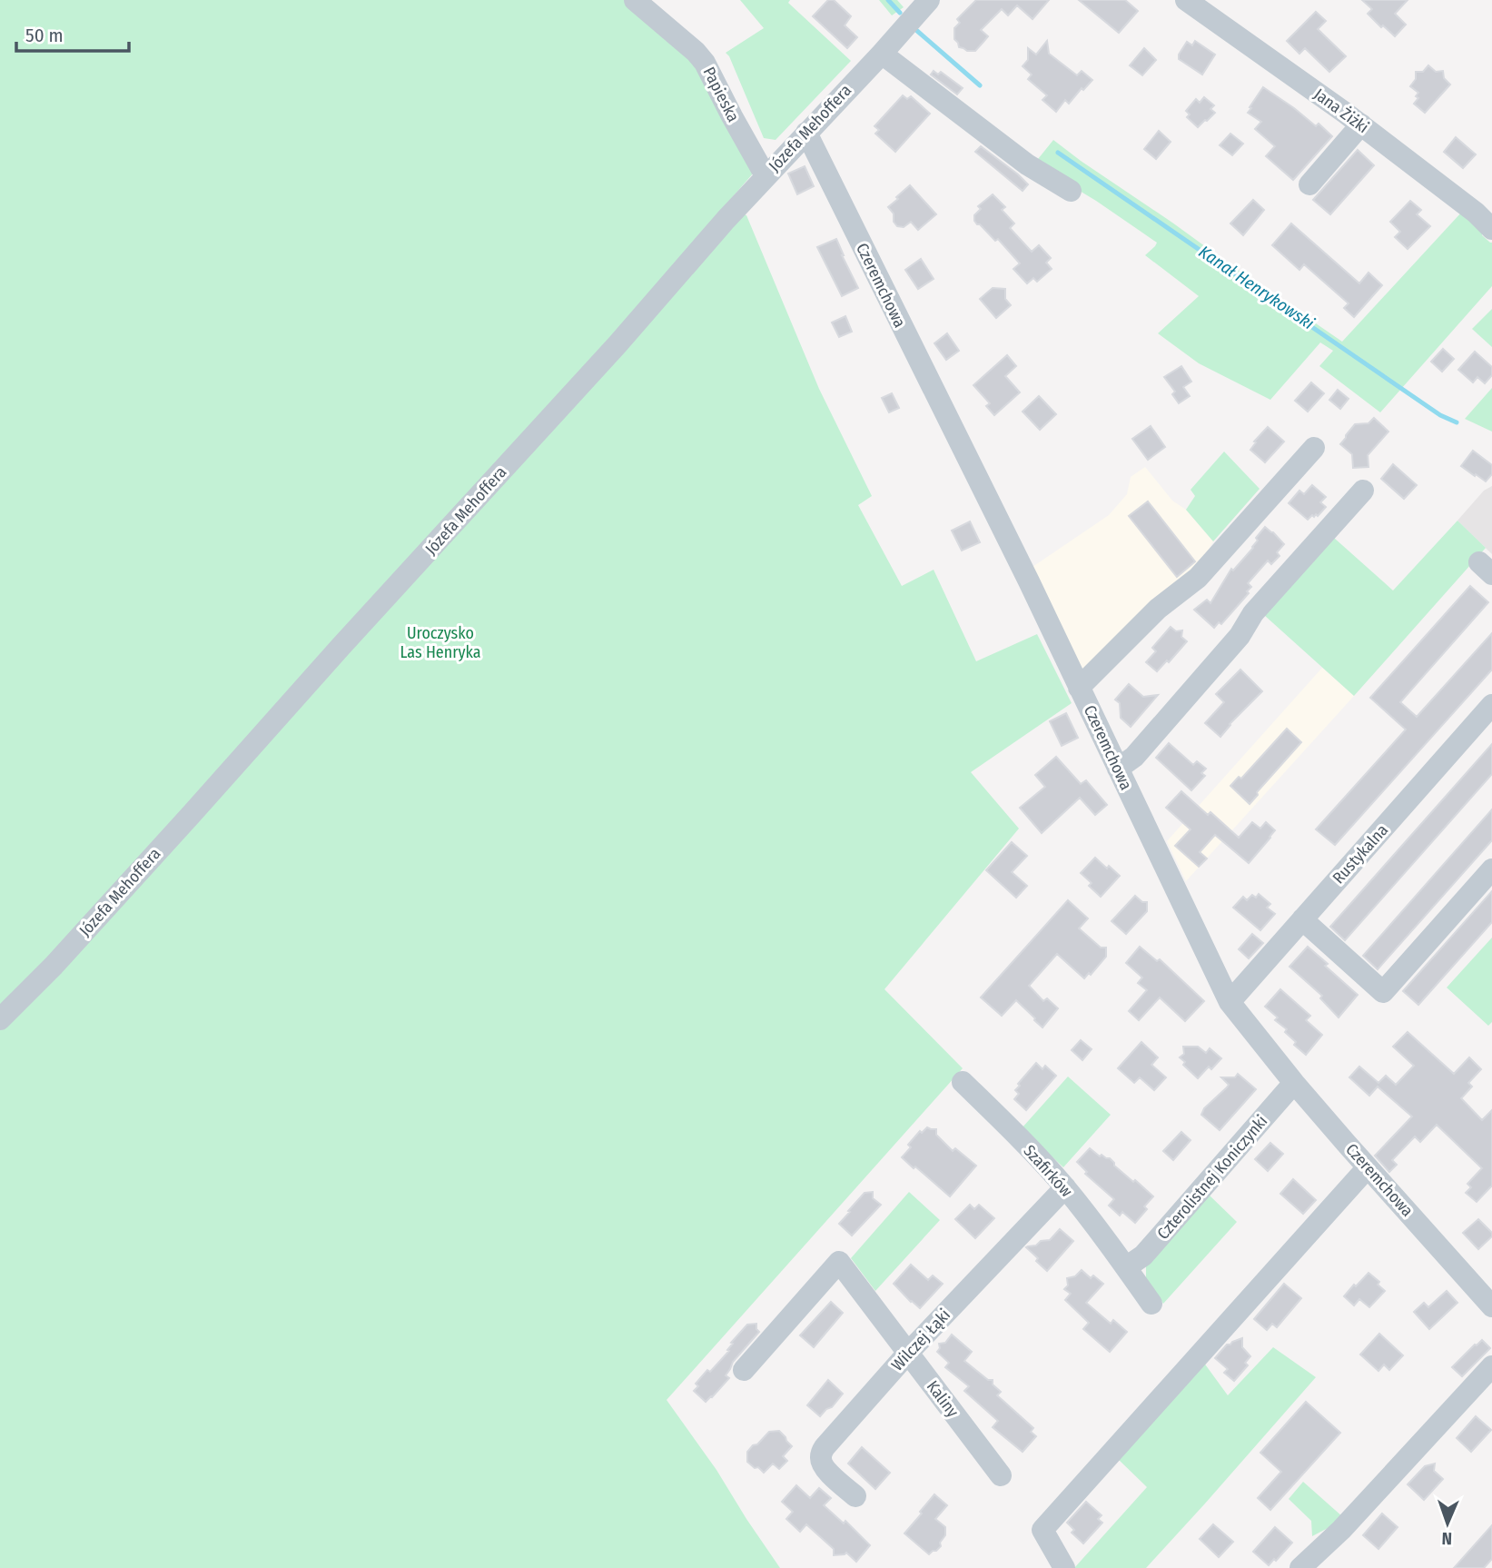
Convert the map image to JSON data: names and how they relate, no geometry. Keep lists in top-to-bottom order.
{
  "streets": {
    "street": [
      "Papieska",
      "Jana Żiżki",
      "Józefa Mehoffera",
      "Czeremchowa",
      "Rustykalna",
      "Szafirków",
      "Czterolistnej Koniczynki",
      "Wilczej Łąki",
      "Kaliny"
    ]
  },
  "crossings": [
    ["Papieska", "Józefa Mehoffera"],
    ["Józefa Mehoffera", "Czeremchowa"],
    ["Czeremchowa", "Rustykalna"],
    ["Czeremchowa", "Czterolistnej Koniczynki"],
    ["Szafirków", "Czterolistnej Koniczynki"],
    ["Szafirków", "Wilczej Łąki"],
    ["Wilczej Łąki", "Kaliny"]
  ],
  "water": ["Kanał Henrykowski"],
  "parks": ["Uroczysko Las Henryka"],
  "scale_bar": "50 m",
  "north": "bottom"
}
